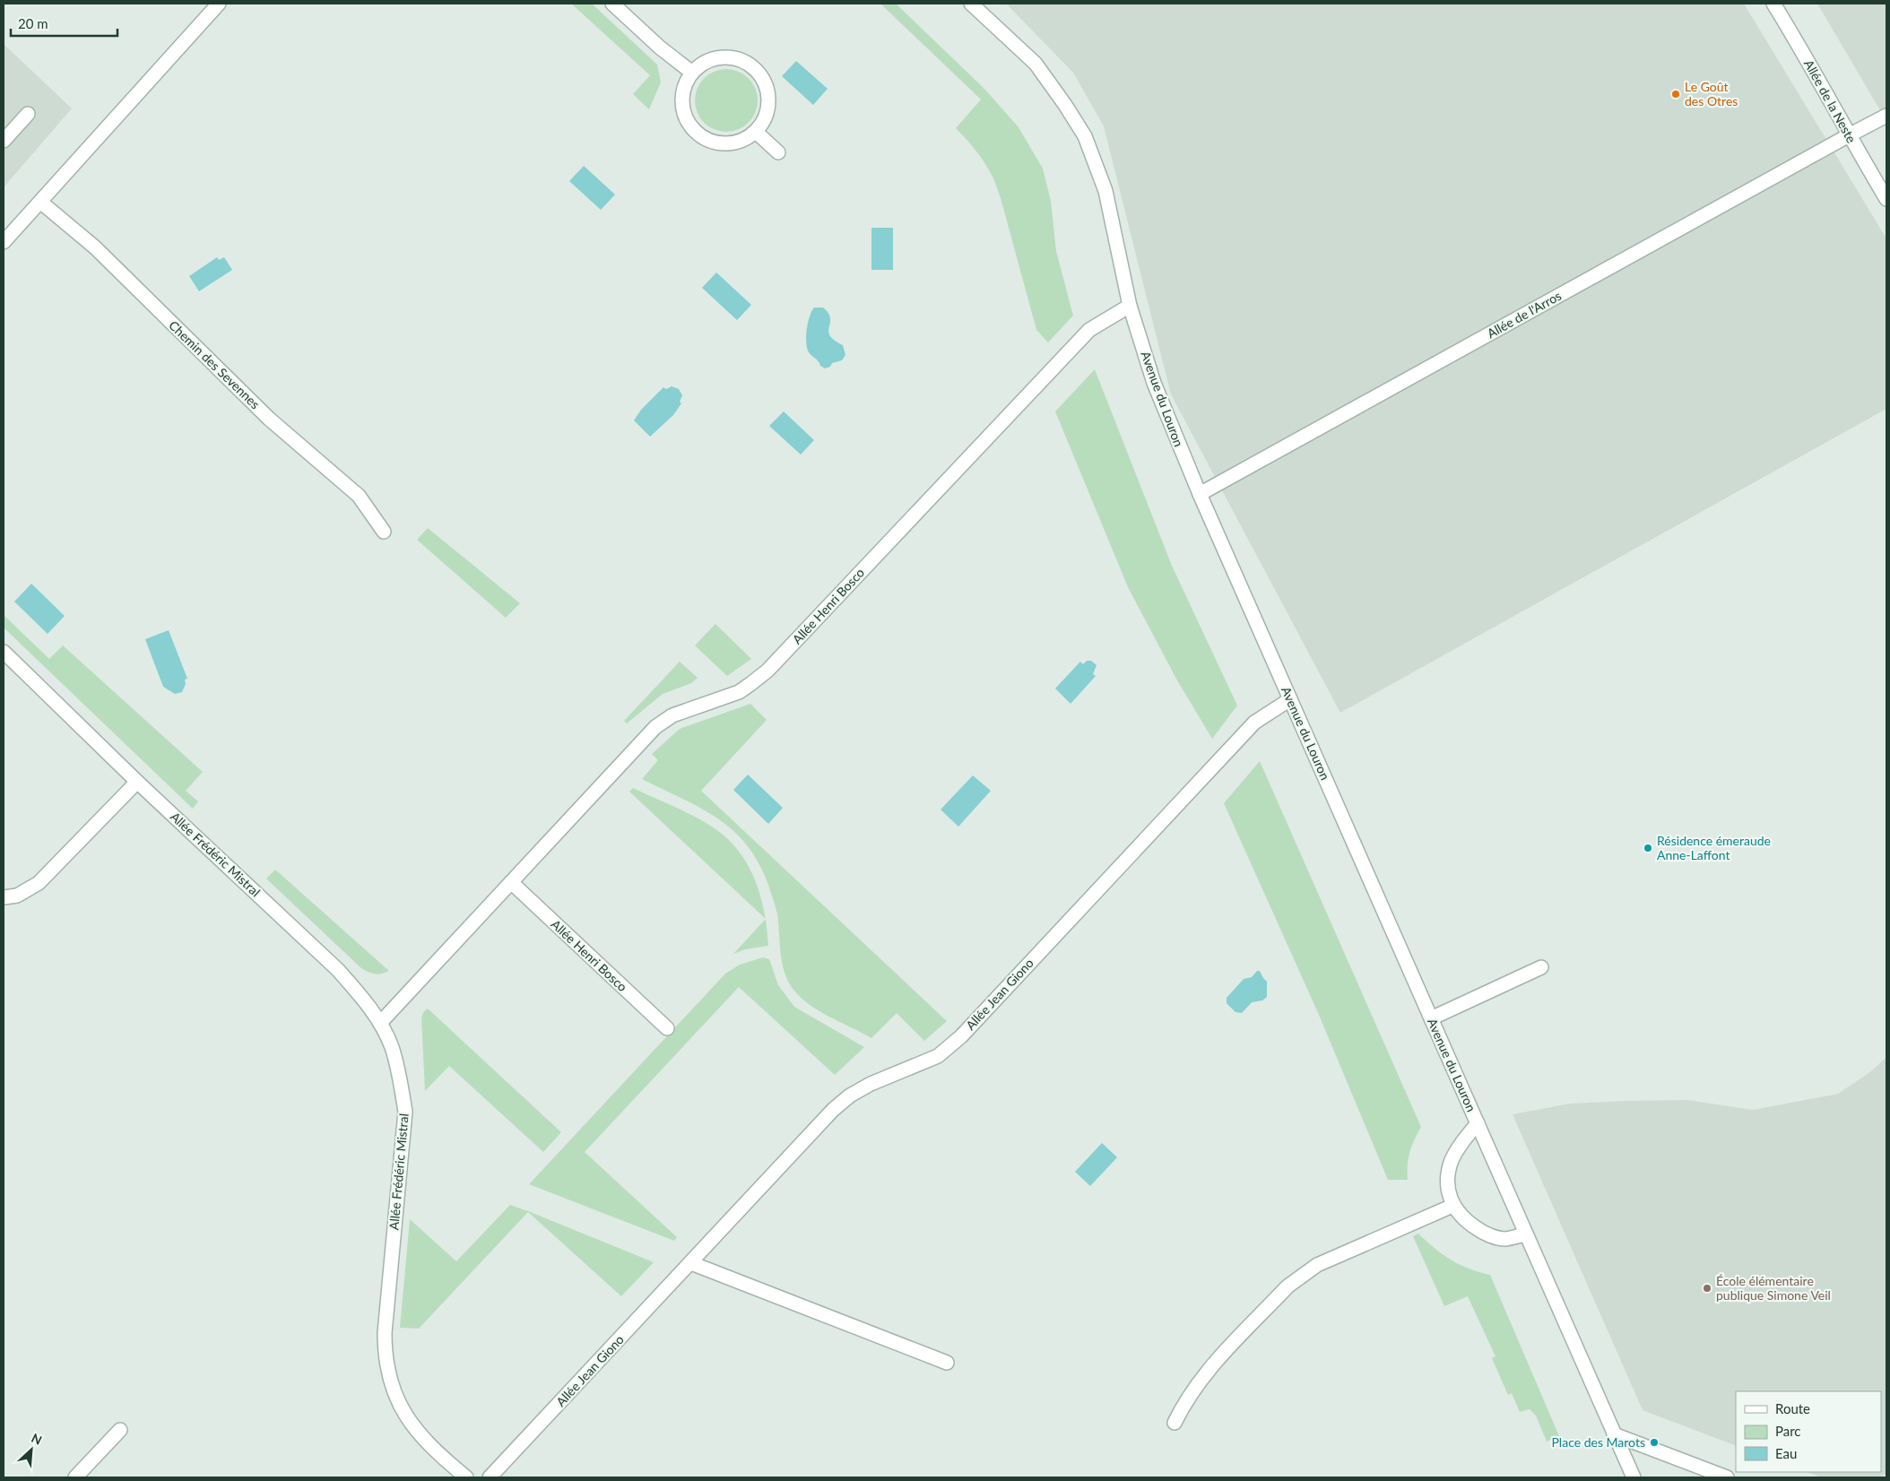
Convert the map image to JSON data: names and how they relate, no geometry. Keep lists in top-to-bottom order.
{
  "streets": {
    "street": [
      "Allée de la Neste",
      "Allée de l'Arros",
      "Chemin des Sevennes",
      "Avenue du Louron",
      "Allée Henri Bosco",
      "Allée Frédéric Mistral",
      "Allée Jean Giono"
    ]
  },
  "crossings": [
    ["Allée de la Neste", "Allée de l'Arros"],
    ["Allée de l'Arros", "Avenue du Louron"],
    ["Avenue du Louron", "Allée Henri Bosco"],
    ["Avenue du Louron", "Allée Jean Giono"],
    ["Allée Henri Bosco", "Allée Frédéric Mistral"]
  ],
  "places": [
    "Le Goût des Otres",
    "Résidence émeraude Anne-Laffont",
    "École élémentaire publique Simone Veil",
    "Place des Marots"
  ],
  "legend": ["Route", "Parc", "Eau"],
  "scale_bar": "20 m",
  "north": "top right"
}
